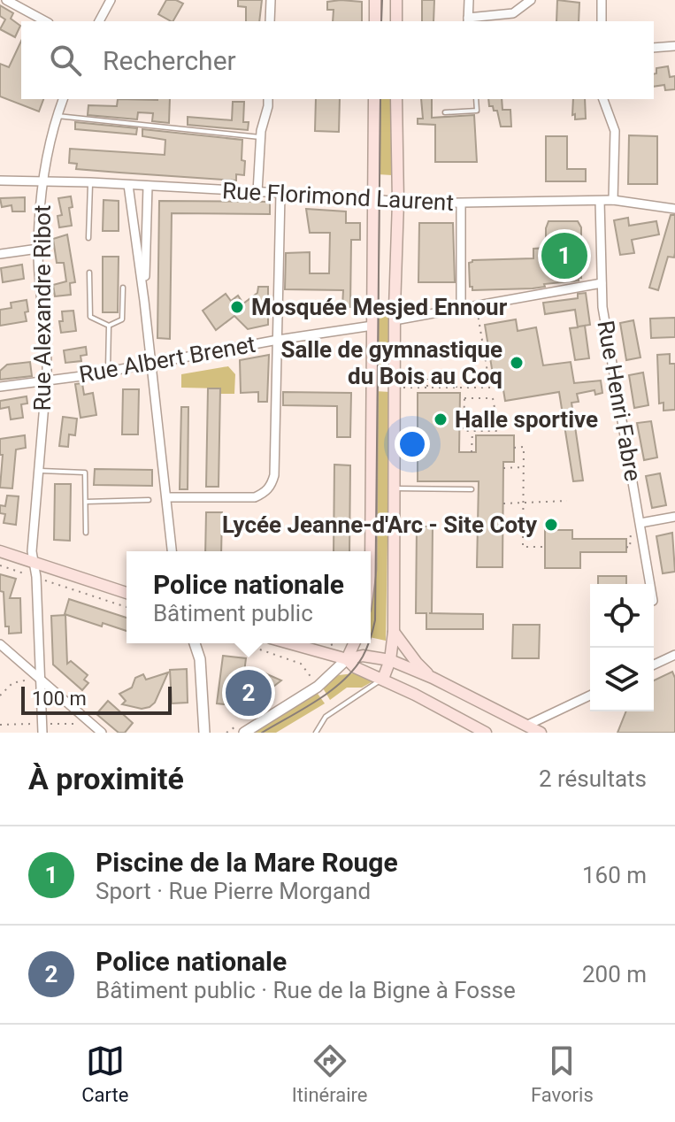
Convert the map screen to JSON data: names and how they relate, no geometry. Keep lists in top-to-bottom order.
{
  "streets": {
    "street": [
      "Rue Florimond Laurent",
      "Rue Alexandre Ribot",
      "Rue Albert Brenet",
      "Rue Henri Fabre"
    ]
  },
  "crossings": [
    ["Rue Florimond Laurent", "Rue Alexandre Ribot"],
    ["Rue Florimond Laurent", "Rue Henri Fabre"],
    ["Rue Alexandre Ribot", "Rue Albert Brenet"]
  ],
  "places": [
    "Mosquée Mesjed Ennour",
    "Salle de gymnastique du Bois au Coq",
    "Halle sportive",
    "Lycée Jeanne-d'Arc - Site Coty"
  ],
  "scale_bar": "100 m",
  "page": {
    "search": "Rechercher",
    "pins": ["1", "2"],
    "popup": ["Police nationale", "Bâtiment public"],
    "scale": "100 m",
    "heading": ["À proximité", "2 résultats"],
    "list": [
      {
        "mark": "1",
        "name": "Piscine de la Mare Rouge",
        "note": "Sport · Rue Pierre Morgand",
        "value": "160 m"
      },
      {
        "mark": "2",
        "name": "Police nationale",
        "note": "Bâtiment public · Rue de la Bigne à Fosse",
        "value": "200 m"
      }
    ],
    "nav": ["Carte", "Itinéraire", "Favoris"]
  }
}
